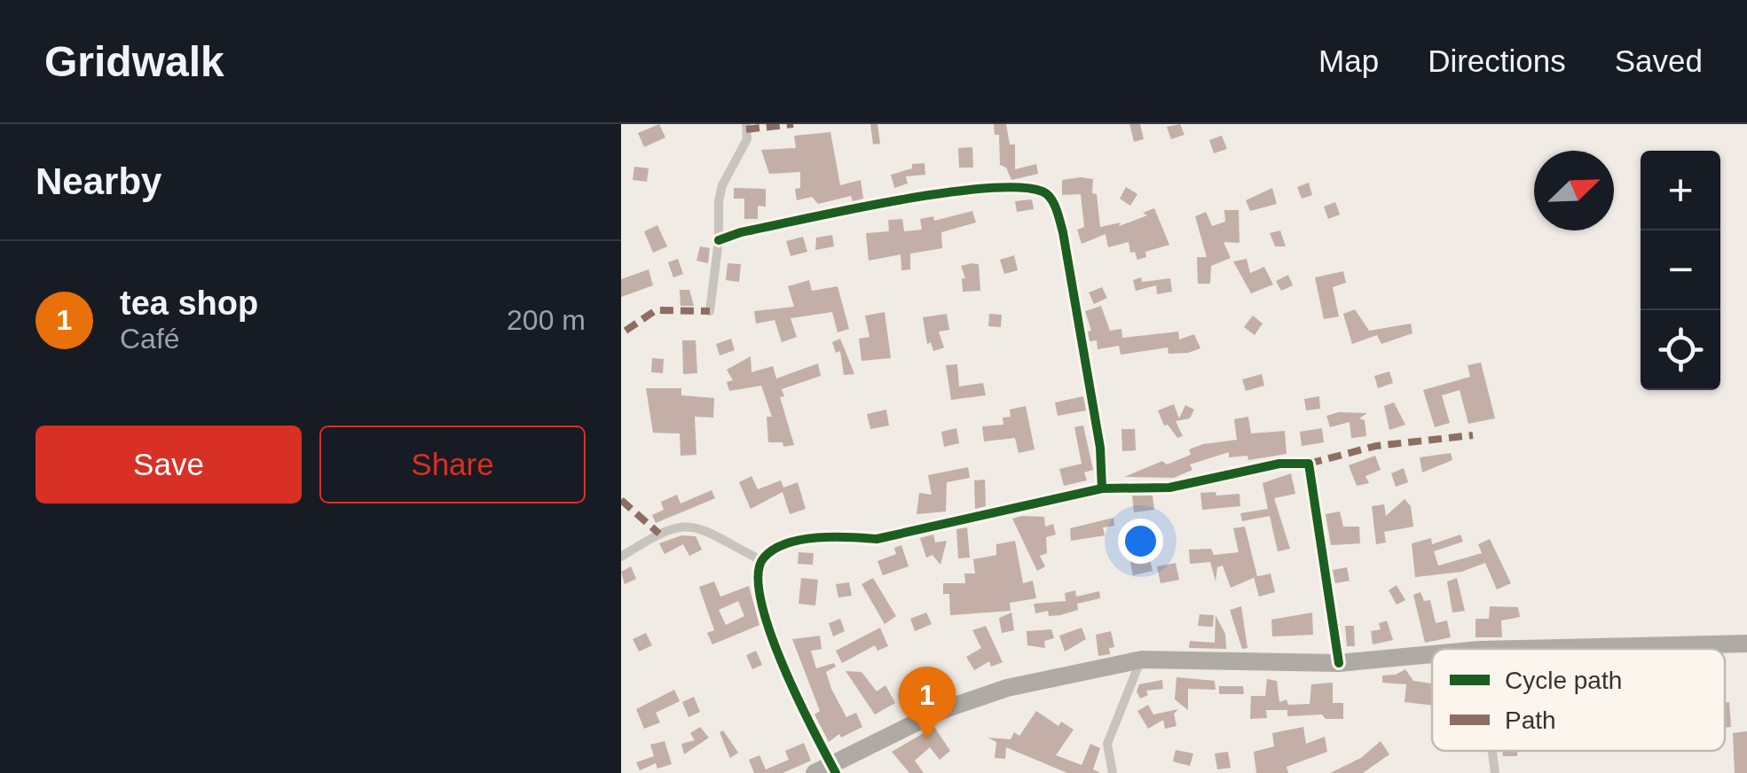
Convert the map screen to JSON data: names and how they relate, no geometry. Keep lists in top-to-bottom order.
{
  "legend": ["Cycle path", "Path"],
  "north": "top right",
  "page": {
    "header": "Gridwalk",
    "nav": ["Map", "Directions", "Saved"],
    "heading": "Nearby",
    "map_buttons": ["+", "−"],
    "list": [
      {
        "mark": "1",
        "name": "tea shop",
        "note": "Café",
        "value": "200 m"
      }
    ],
    "buttons": ["Save", "Share"],
    "pins": "1"
  }
}
